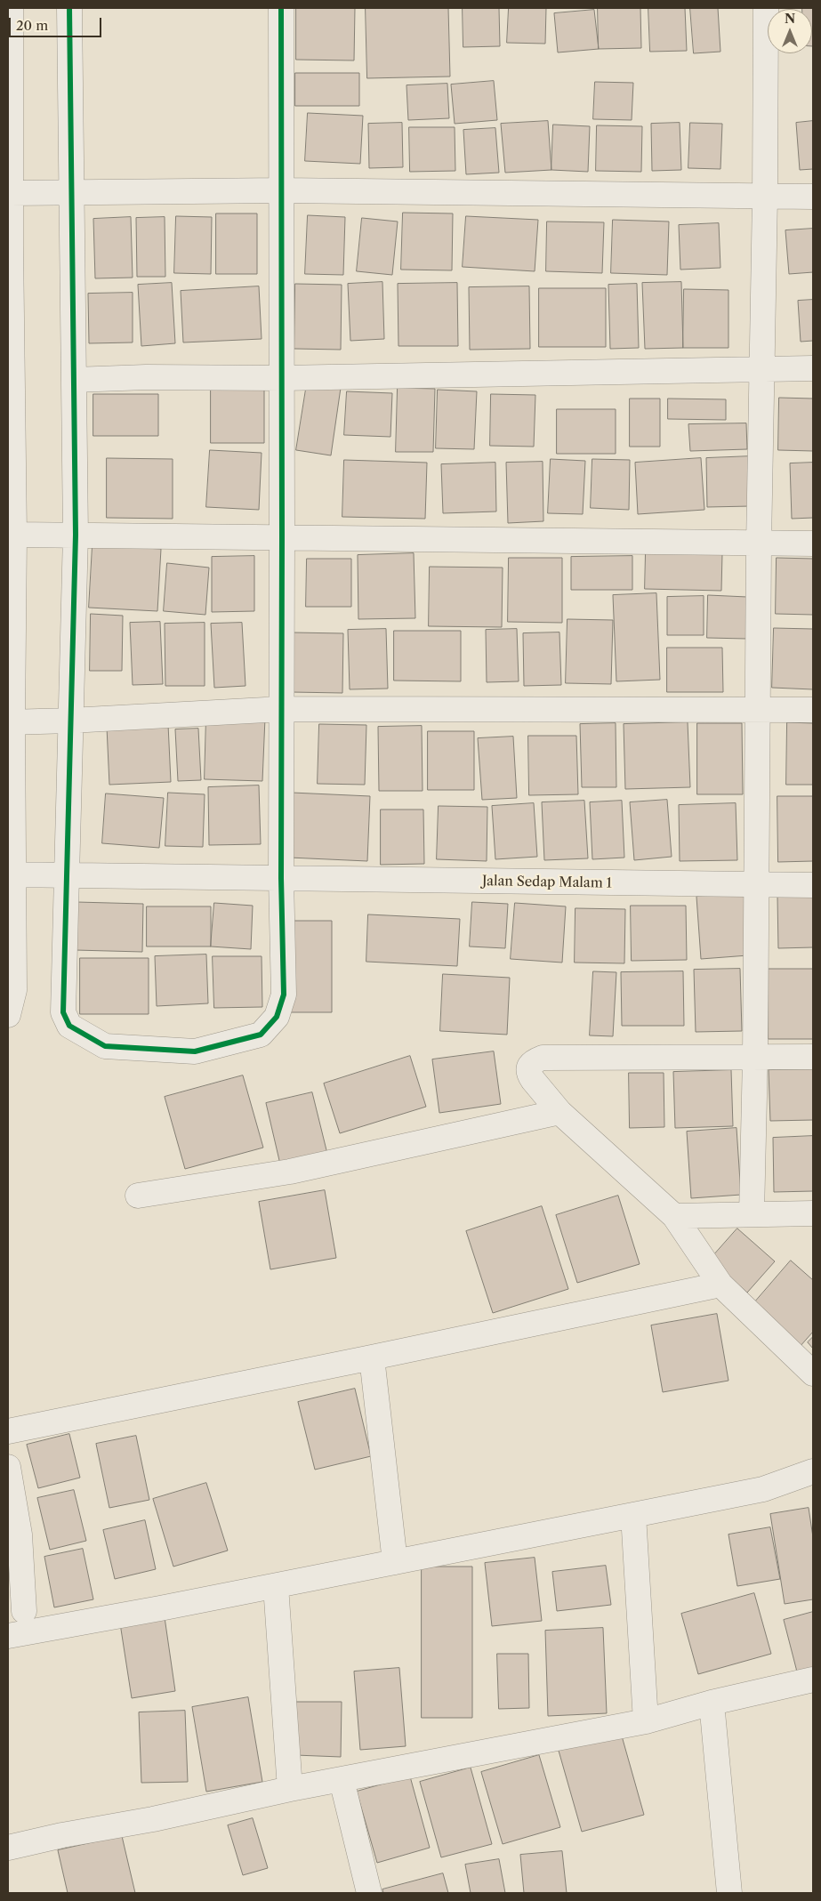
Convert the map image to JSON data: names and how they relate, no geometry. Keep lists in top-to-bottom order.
{
  "streets": {
    "street": ["Jalan Sedap Malam 1"]
  },
  "scale_bar": "20 m",
  "north": "top"
}
